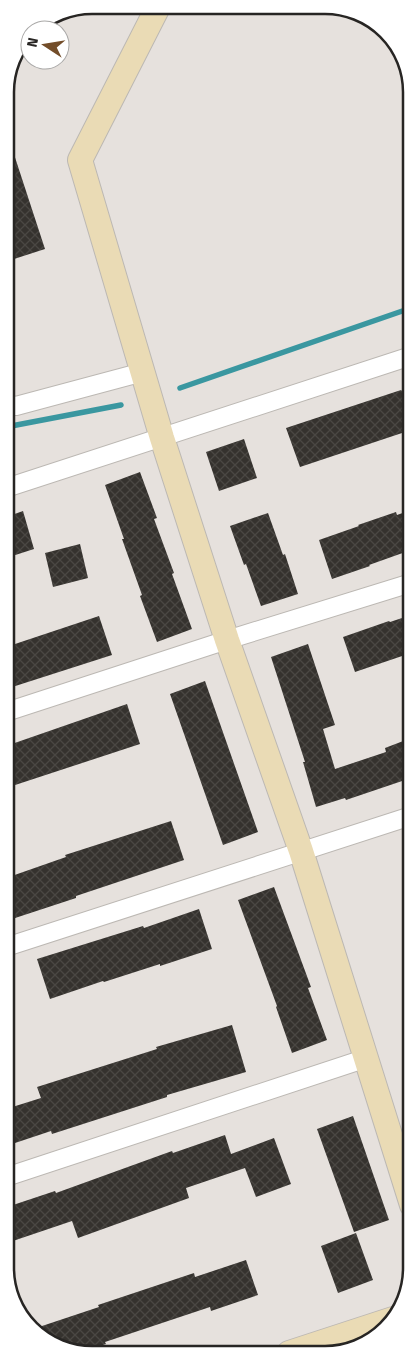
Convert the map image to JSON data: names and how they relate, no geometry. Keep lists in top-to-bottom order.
{
  "north": "left"
}
